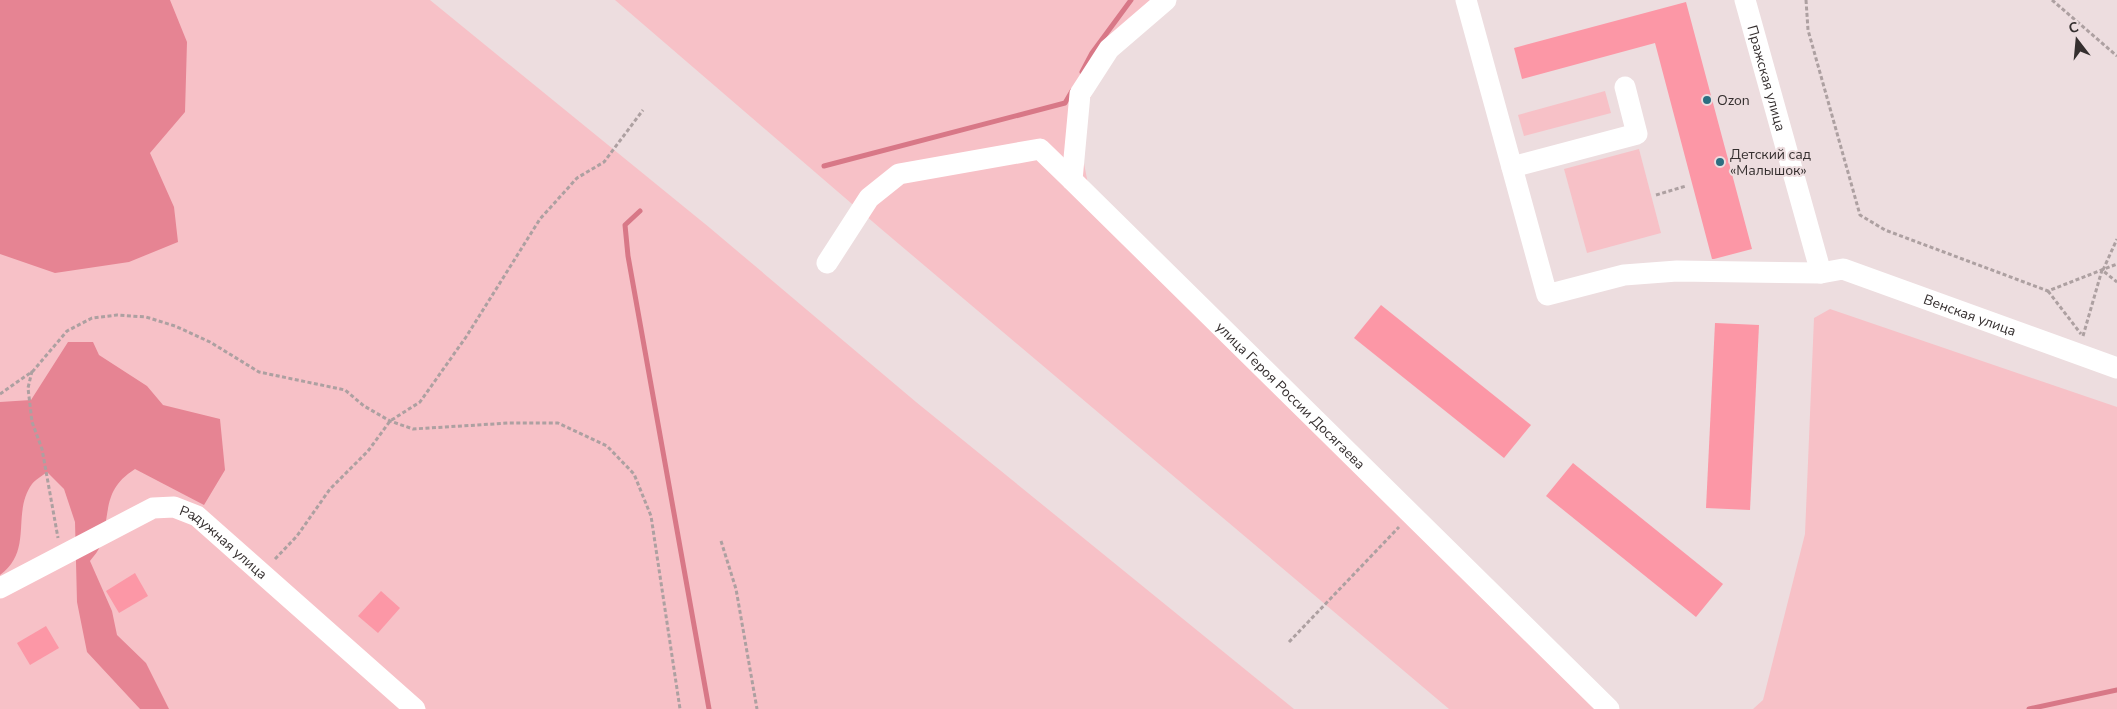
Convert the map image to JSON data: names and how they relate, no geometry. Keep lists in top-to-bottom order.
{
  "streets": {
    "street": [
      "Пражская улица",
      "Венская улица",
      "улица Героя России Досягаева",
      "Радужная улица"
    ]
  },
  "crossings": [
    ["Пражская улица", "Венская улица"]
  ],
  "places": ["Ozon", "Детский сад «Малышок»"],
  "north": "top"
}
